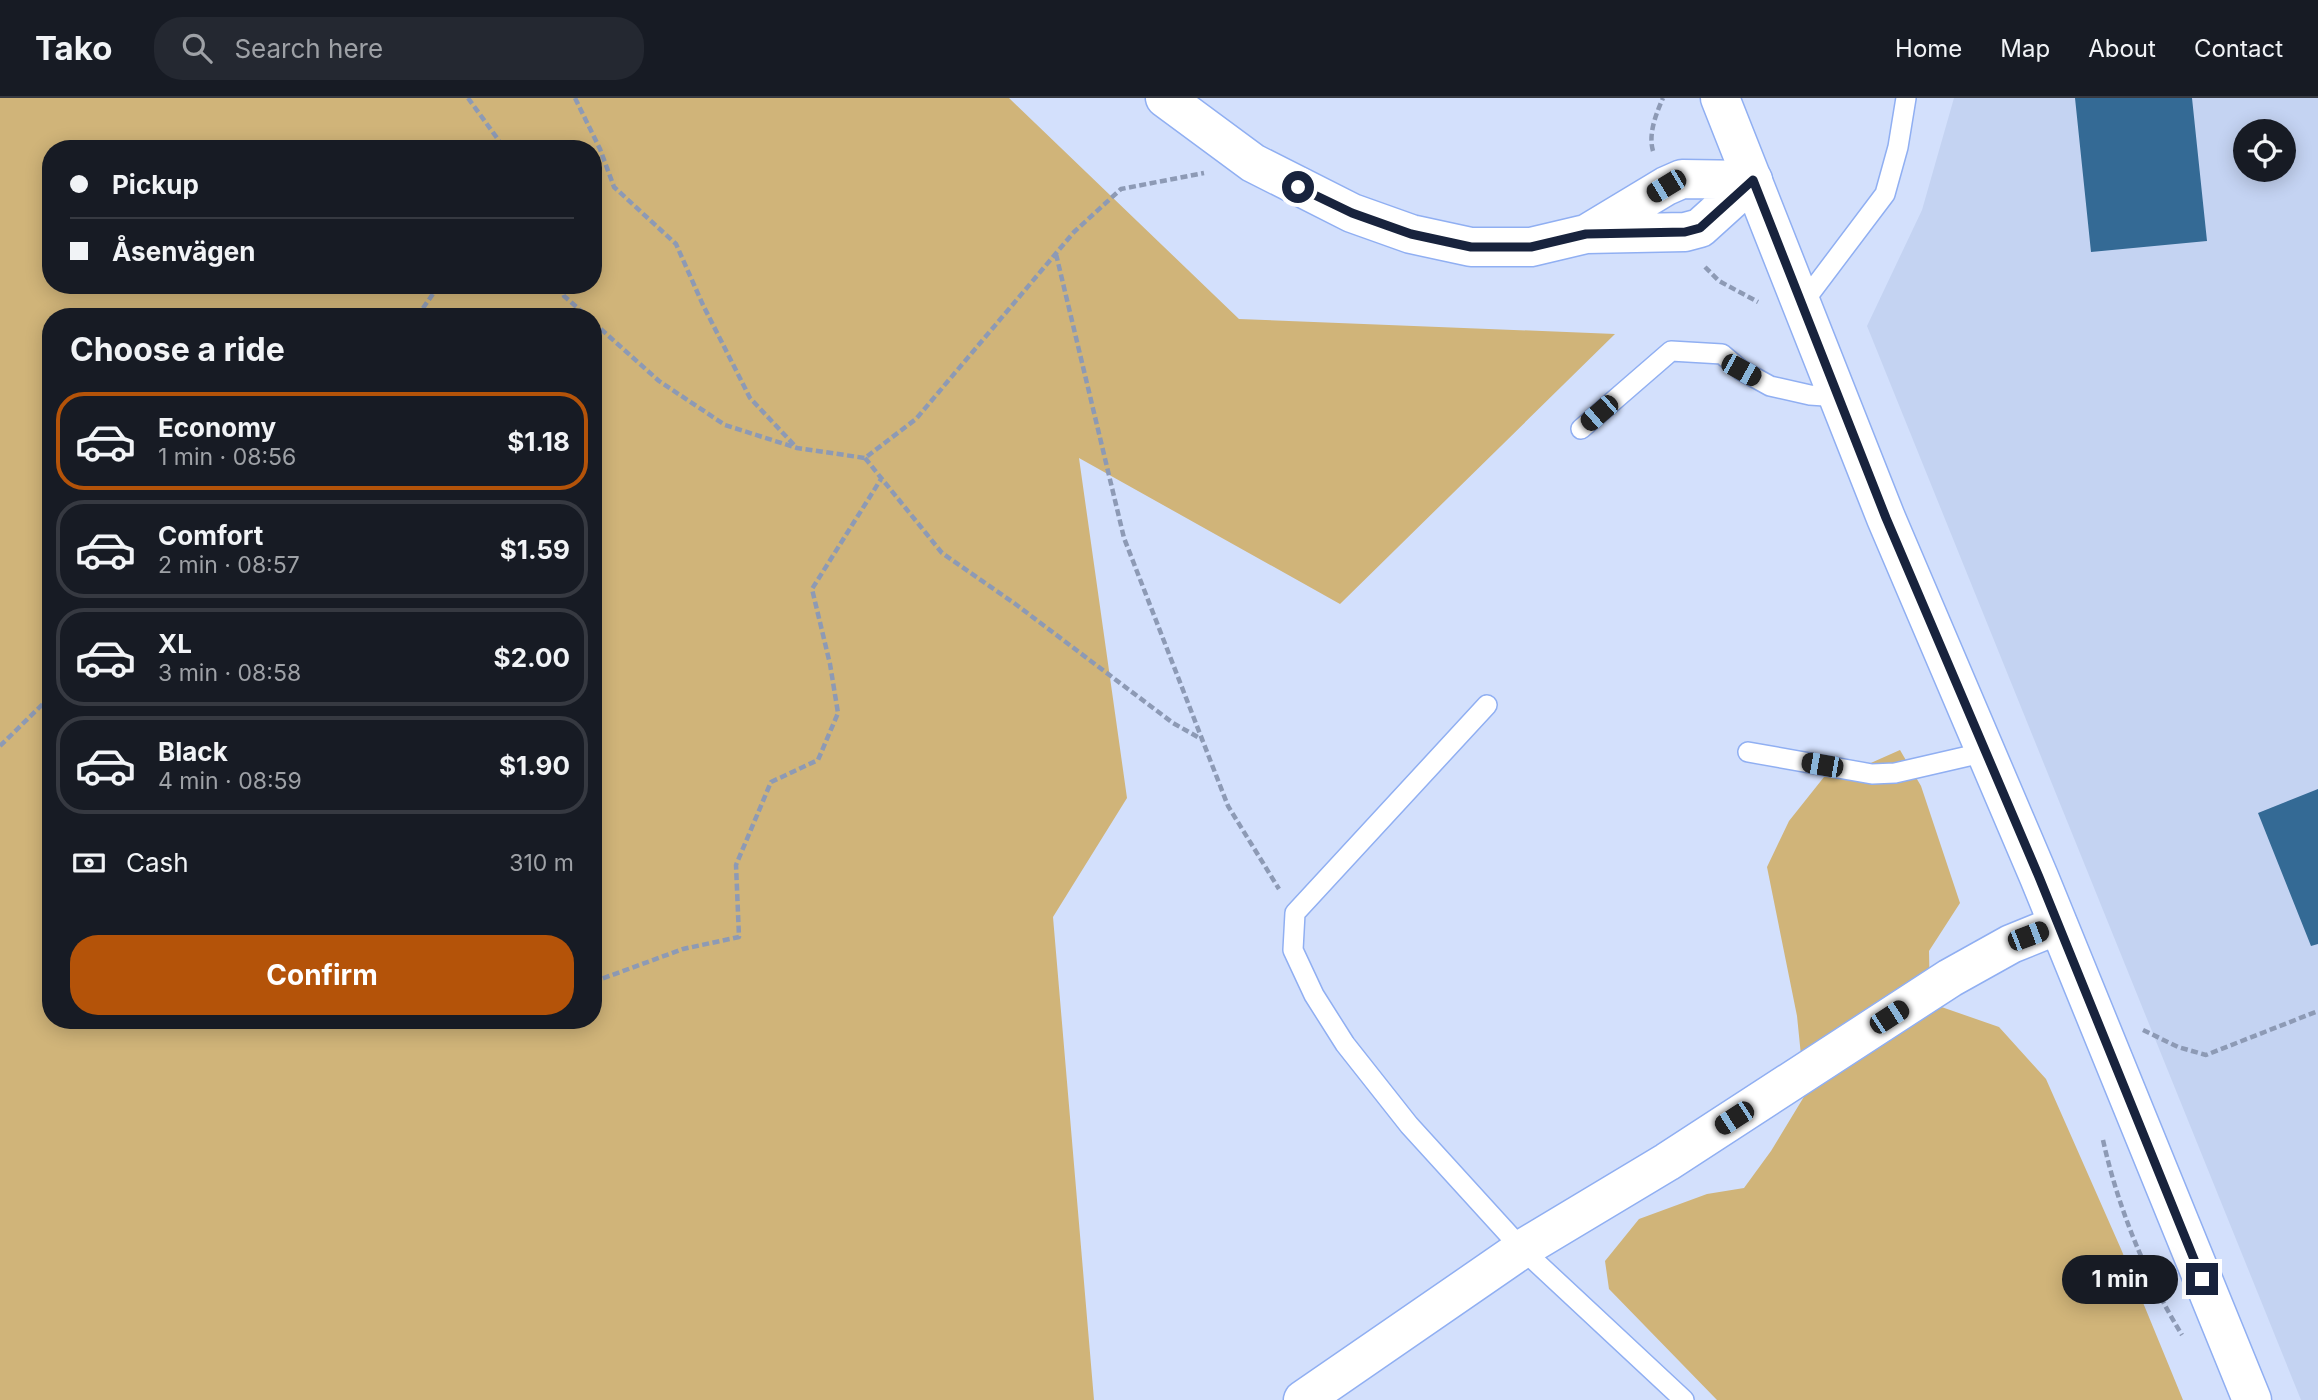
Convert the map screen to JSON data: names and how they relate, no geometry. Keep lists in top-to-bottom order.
{
  "page": {
    "header": "Tako",
    "search": "Search here",
    "nav": [
      "Home",
      "Map",
      "About",
      "Contact"
    ],
    "banner": ["Pickup", "Åsenvägen"],
    "heading": "Choose a ride",
    "list": [
      {
        "name": "Economy",
        "note": "1 min · 08:56",
        "value": "$1.18"
      },
      {
        "name": "Comfort",
        "note": "2 min · 08:57",
        "value": "$1.59"
      },
      {
        "name": "XL",
        "note": "3 min · 08:58",
        "value": "$2.00"
      },
      {
        "name": "Black",
        "note": "4 min · 08:59",
        "value": "$1.90"
      }
    ],
    "pay": ["Cash", "310 m"],
    "buttons": "Confirm",
    "bubble": "1 min"
  }
}
